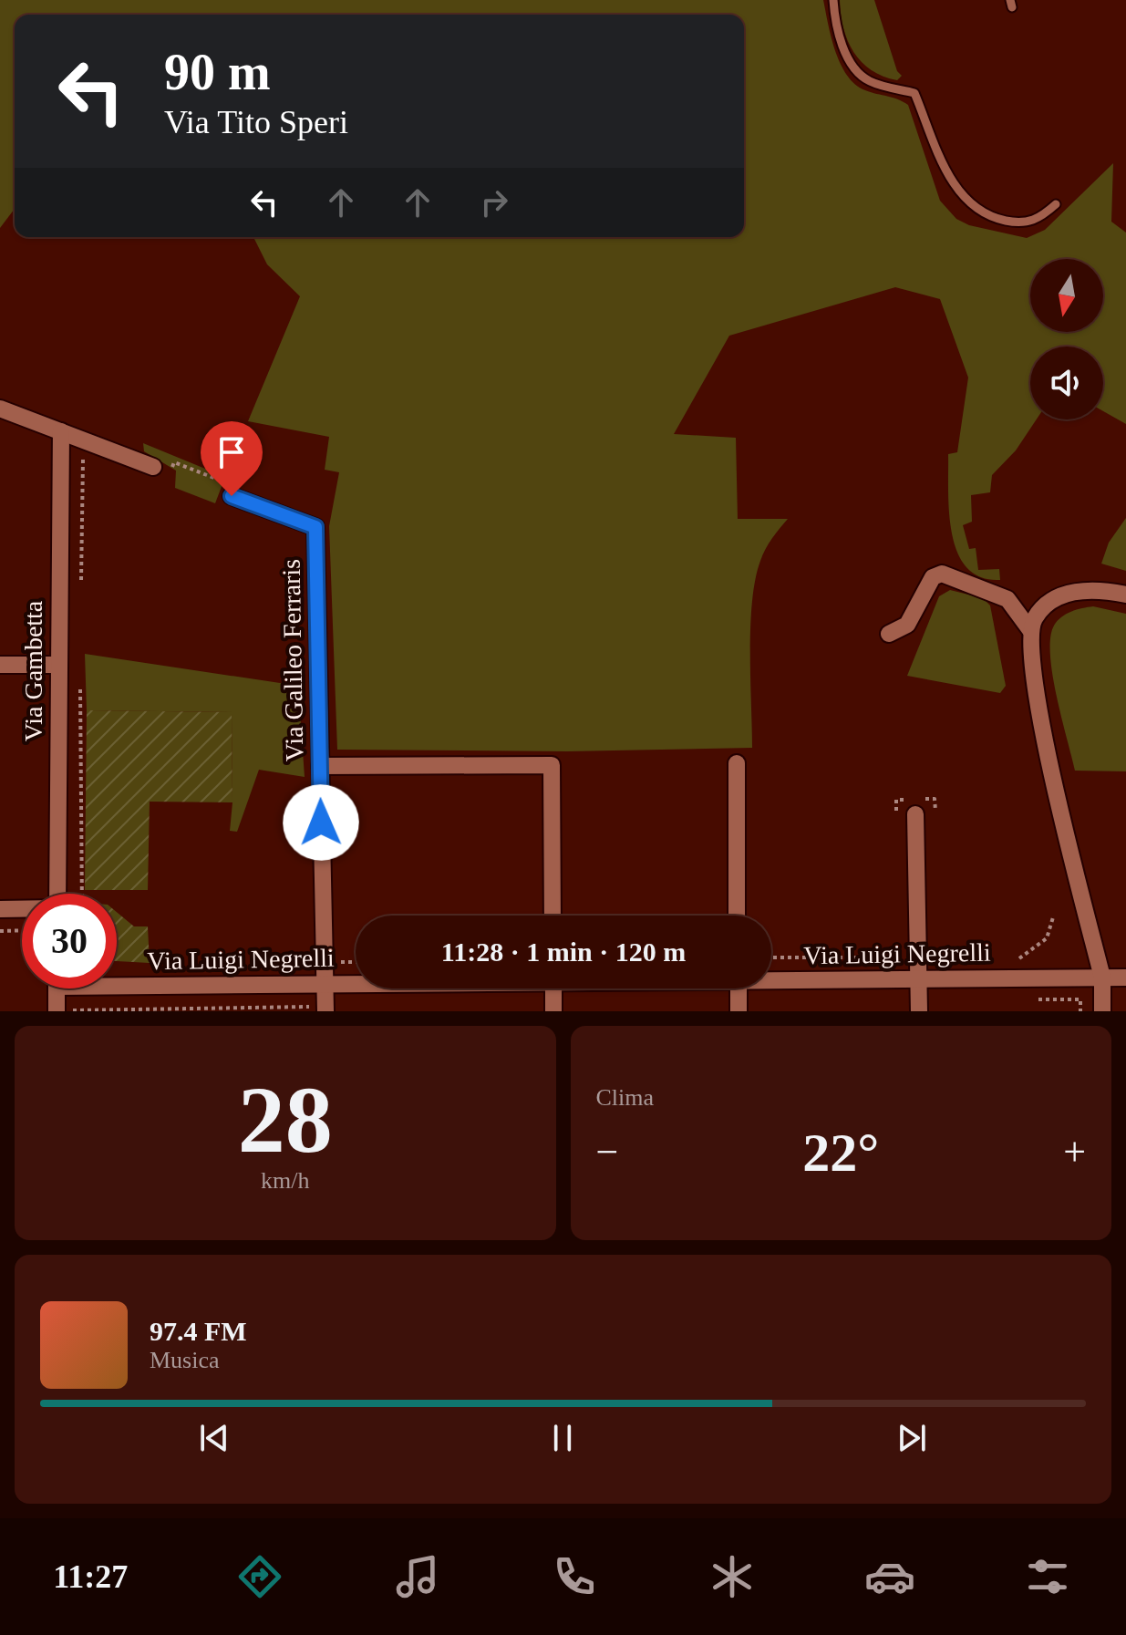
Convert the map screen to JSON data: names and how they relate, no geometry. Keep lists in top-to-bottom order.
{
  "streets": {
    "street": ["Via Galileo Ferraris", "Via Gambetta", "Via Luigi Negrelli"]
  },
  "crossings": [
    ["Via Galileo Ferraris", "Via Luigi Negrelli"]
  ],
  "north": "bottom",
  "page": {
    "turn": ["90 m", "Via Tito Speri"],
    "limit": "30",
    "trip": "11:28 · 1 min · 120 m",
    "tile": [
      ["28", "km/h"],
      "Clima"
    ],
    "heat": ["−", "22°", "+"],
    "song": ["97.4 FM", "Musica"],
    "tabs": "11:27"
  }
}
